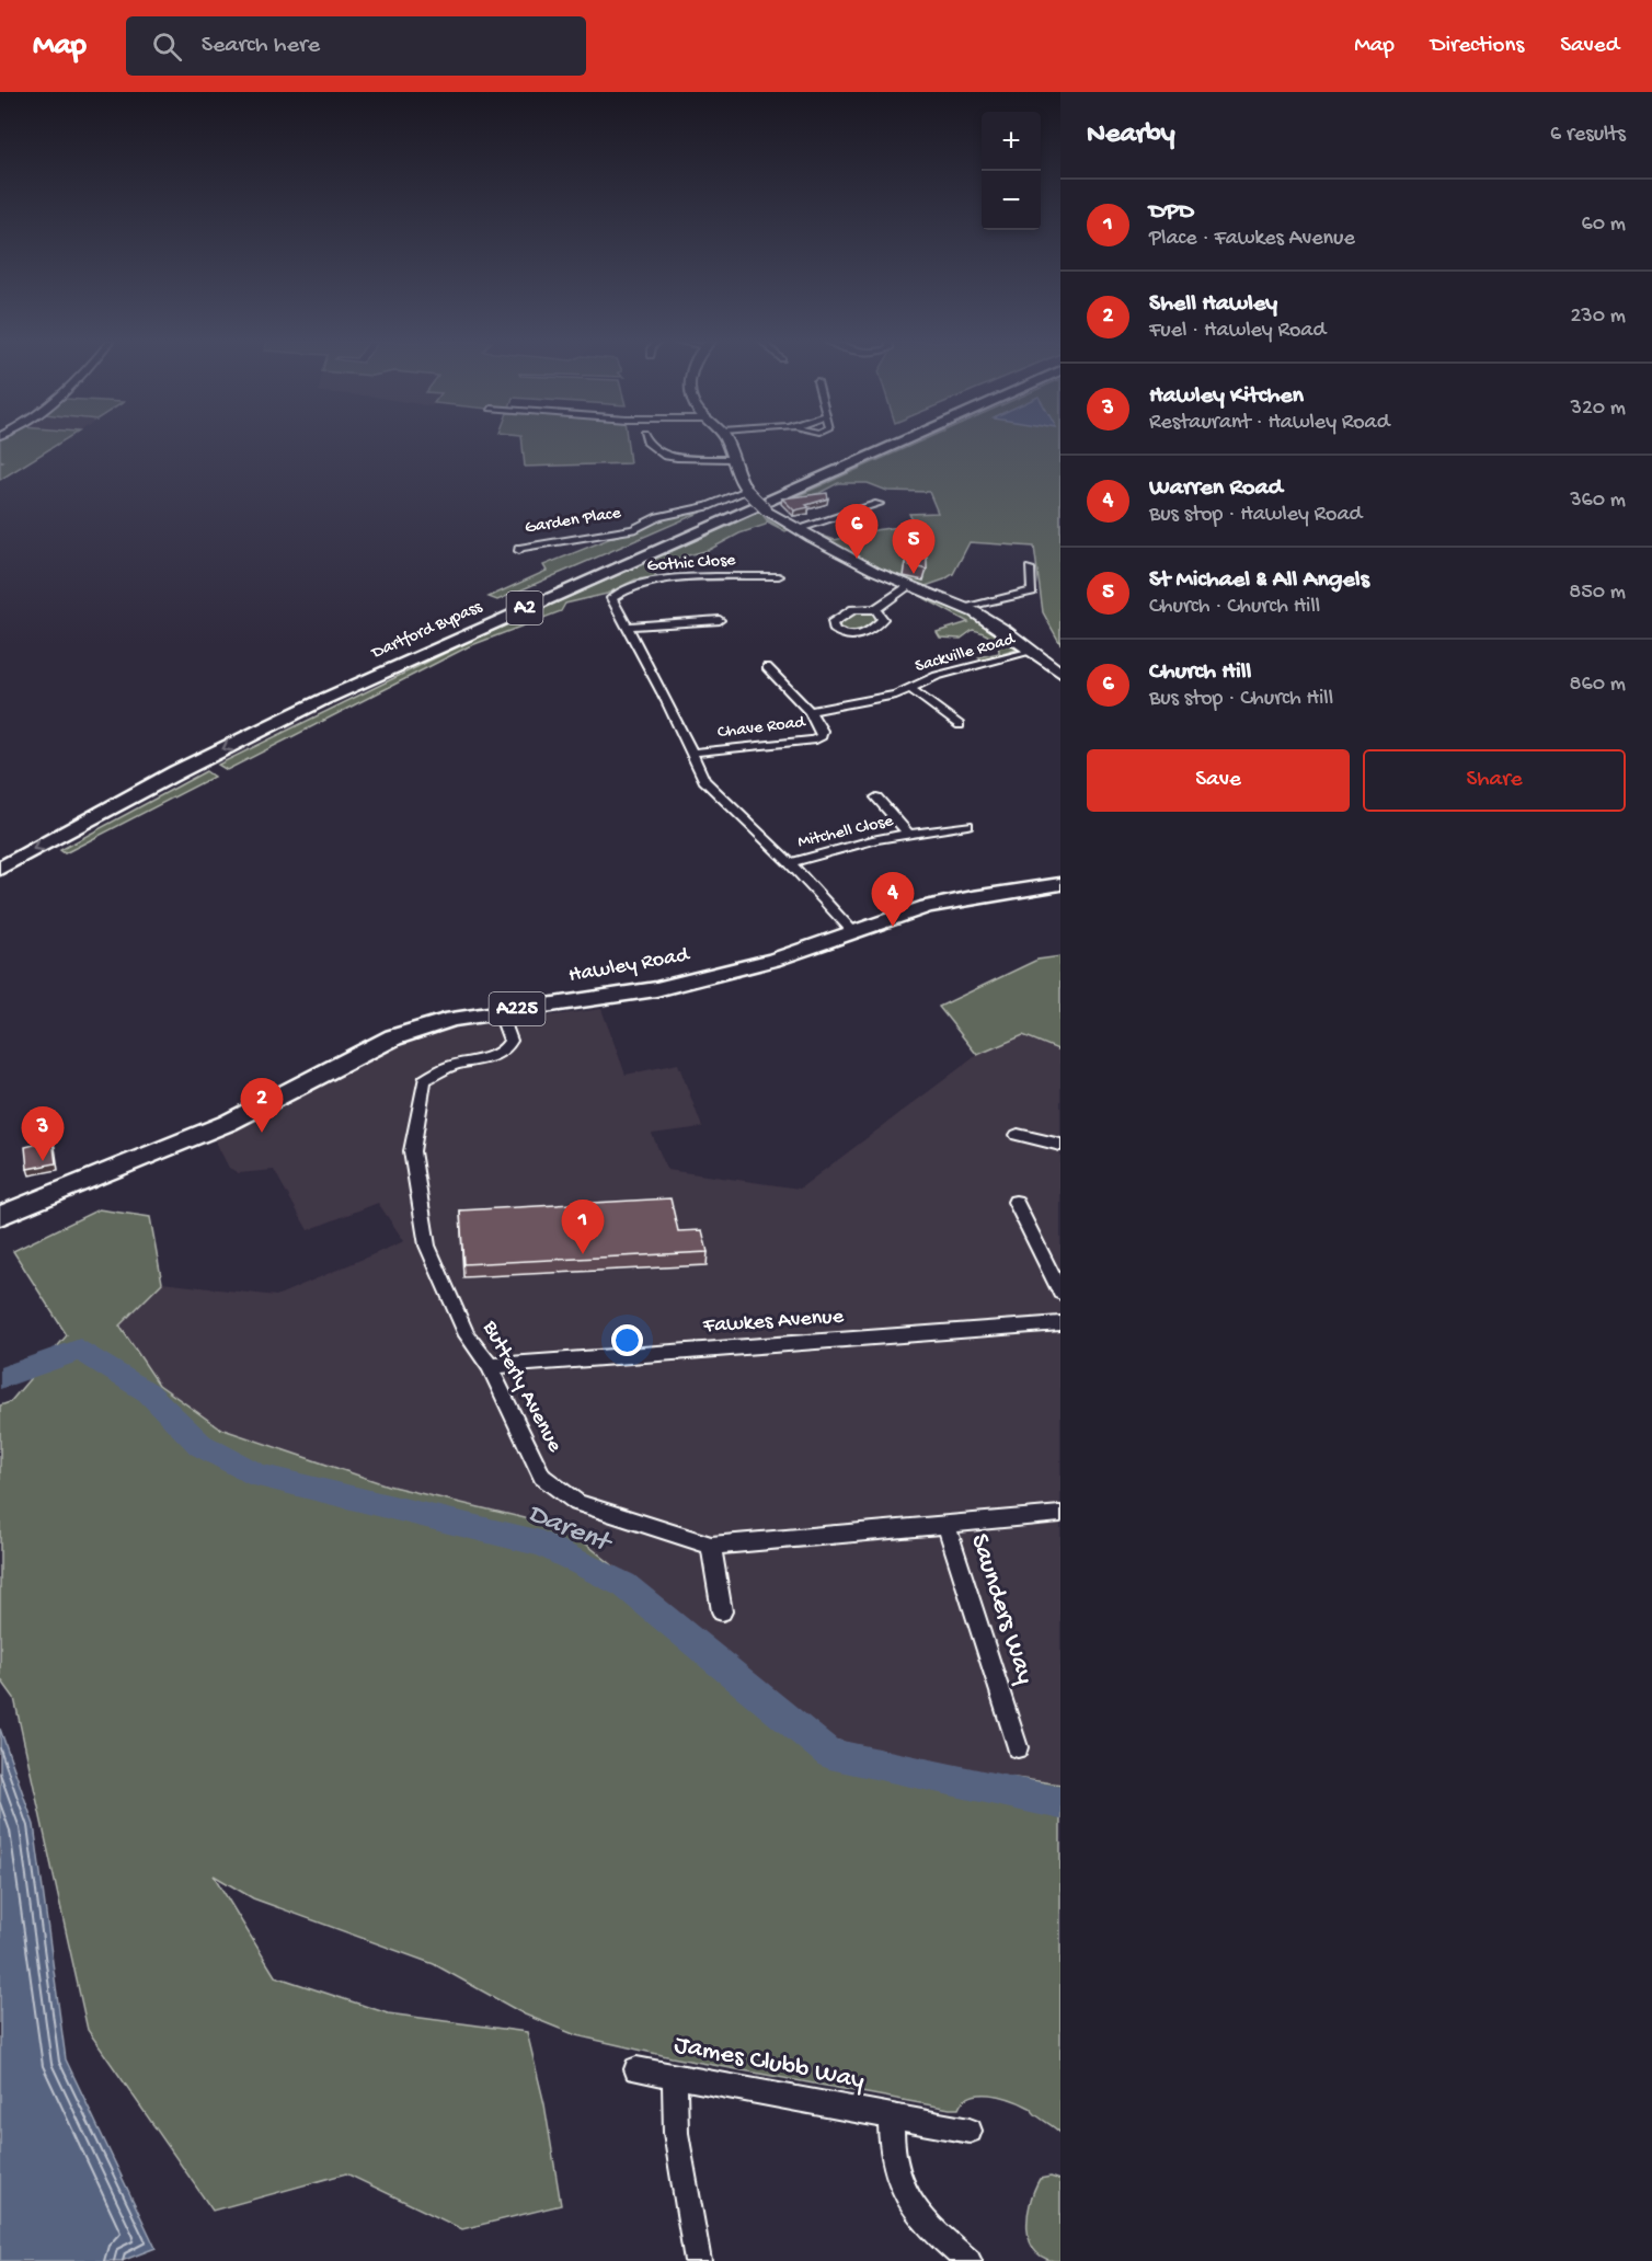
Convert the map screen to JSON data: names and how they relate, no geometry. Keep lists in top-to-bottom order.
{
  "streets": {
    "highway": ["A2", "Dartford Bypass"],
    "main road": ["Hawley Road", "A225"],
    "street": [
      "Garden Place",
      "Gothic Close",
      "Sackville Road",
      "Chave Road",
      "Mitchell Close",
      "Fawkes Avenue",
      "Butterly Avenue",
      "Saunders Way",
      "James Clubb Way"
    ]
  },
  "crossings": [
    ["Sackville Road", "Chave Road"],
    ["Hawley Road", "Butterly Avenue"],
    ["Fawkes Avenue", "Butterly Avenue"],
    ["Butterly Avenue", "Saunders Way"]
  ],
  "water": ["Darent"],
  "page": {
    "header": "Map",
    "search": "Search here",
    "nav": ["Map", "Directions", "Saved"],
    "heading": ["Nearby", "6 results"],
    "map_buttons": ["+", "−"],
    "list": [
      {
        "mark": "1",
        "name": "DPD",
        "note": "Place · Fawkes Avenue",
        "value": "60 m"
      },
      {
        "mark": "2",
        "name": "Shell Hawley",
        "note": "Fuel · Hawley Road",
        "value": "230 m"
      },
      {
        "mark": "3",
        "name": "Hawley Kitchen",
        "note": "Restaurant · Hawley Road",
        "value": "320 m"
      },
      {
        "mark": "4",
        "name": "Warren Road",
        "note": "Bus stop · Hawley Road",
        "value": "360 m"
      },
      {
        "mark": "5",
        "name": "St Michael & All Angels",
        "note": "Church · Church Hill",
        "value": "850 m"
      },
      {
        "mark": "6",
        "name": "Church Hill",
        "note": "Bus stop · Church Hill",
        "value": "860 m"
      }
    ],
    "pins": [
      "6",
      "5",
      "4",
      "2",
      "3",
      "1"
    ],
    "buttons": ["Save", "Share"]
  }
}
